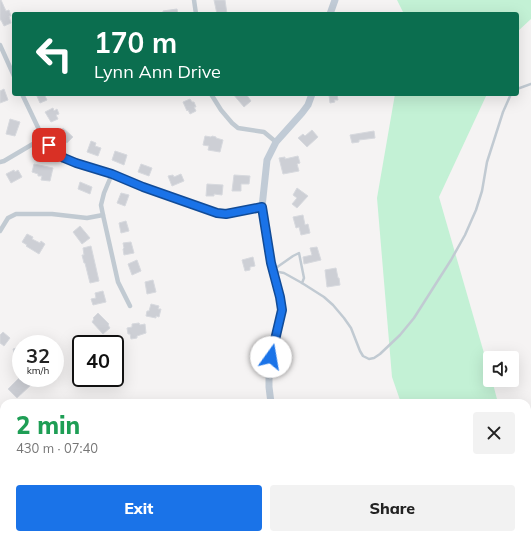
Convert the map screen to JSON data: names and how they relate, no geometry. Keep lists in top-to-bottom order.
{
  "page": {
    "turn": ["170 m", "Lynn Ann Drive"],
    "speed": "32 km/h",
    "limit": "40",
    "heading": ["2 min", "430 m · 07:40"],
    "buttons": ["Exit", "Share"]
  }
}
